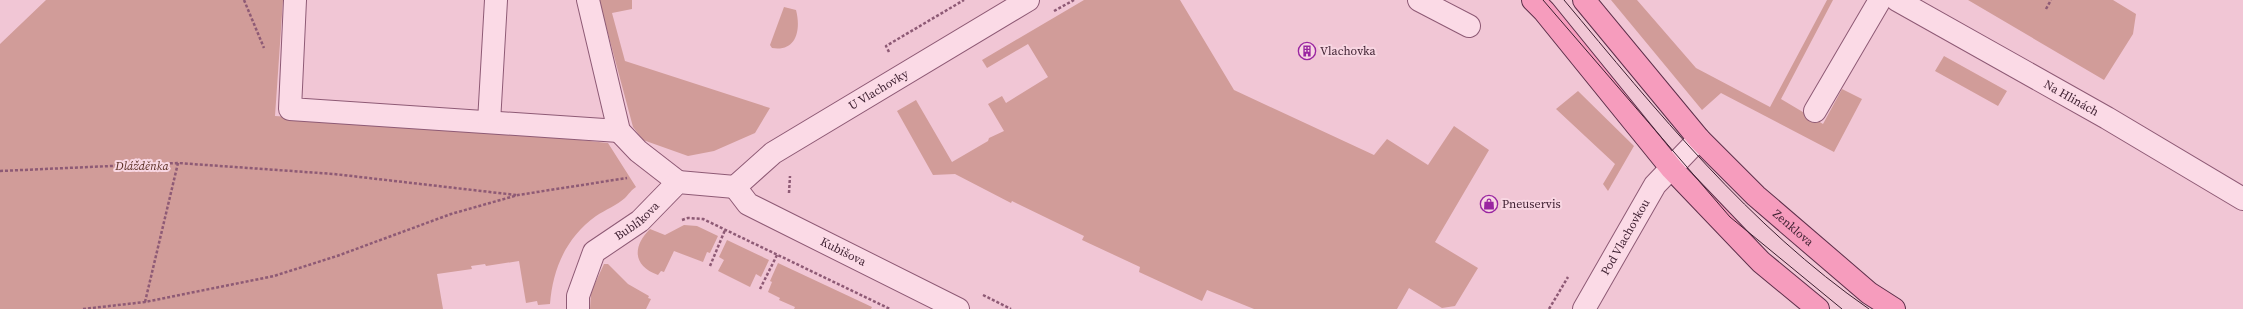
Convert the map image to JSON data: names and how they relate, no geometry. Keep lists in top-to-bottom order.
{
  "streets": {
    "main road": ["Zenklova"],
    "street": [
      "U Vlachovky",
      "Na Hlinách",
      "Bublíkova",
      "Pod Vlachovkou",
      "Kubišova"
    ]
  },
  "crossings": [
    ["U Vlachovky", "Kubišova"]
  ],
  "parks": ["Dlážděnka"],
  "places": {
    "building": ["Vlachovka"],
    "shop": ["Pneuservis"]
  }
}
